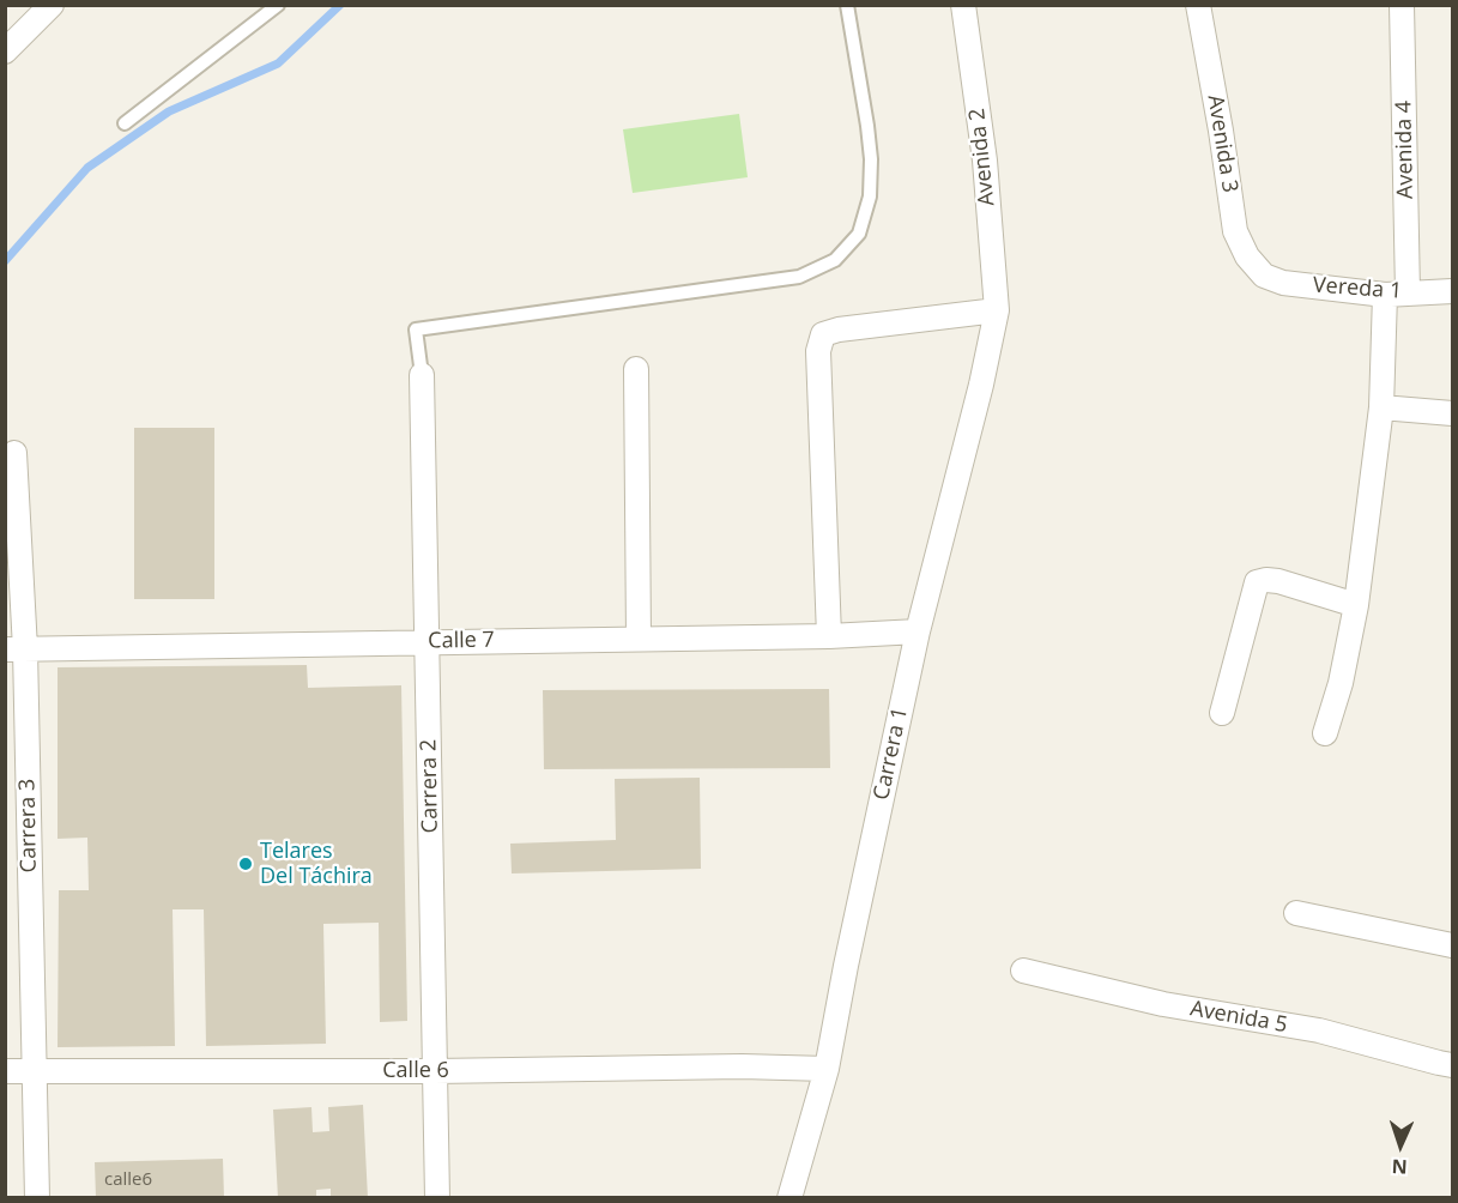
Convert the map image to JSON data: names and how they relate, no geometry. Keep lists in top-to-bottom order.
{
  "streets": {
    "street": [
      "Avenida 3",
      "Avenida 4",
      "Avenida 2",
      "Vereda 1",
      "Calle 7",
      "Carrera 1",
      "Carrera 2",
      "Carrera 3",
      "Avenida 5",
      "Calle 6"
    ]
  },
  "crossings": [
    ["Avenida 3", "Vereda 1"],
    ["Avenida 4", "Vereda 1"],
    ["Avenida 2", "Carrera 1"],
    ["Calle 7", "Carrera 1"],
    ["Calle 7", "Carrera 2"],
    ["Calle 7", "Carrera 3"],
    ["Carrera 1", "Calle 6"],
    ["Carrera 2", "Calle 6"],
    ["Carrera 3", "Calle 6"]
  ],
  "places": ["Telares Del Táchira"],
  "house_numbers": ["calle6"],
  "north": "bottom"
}
